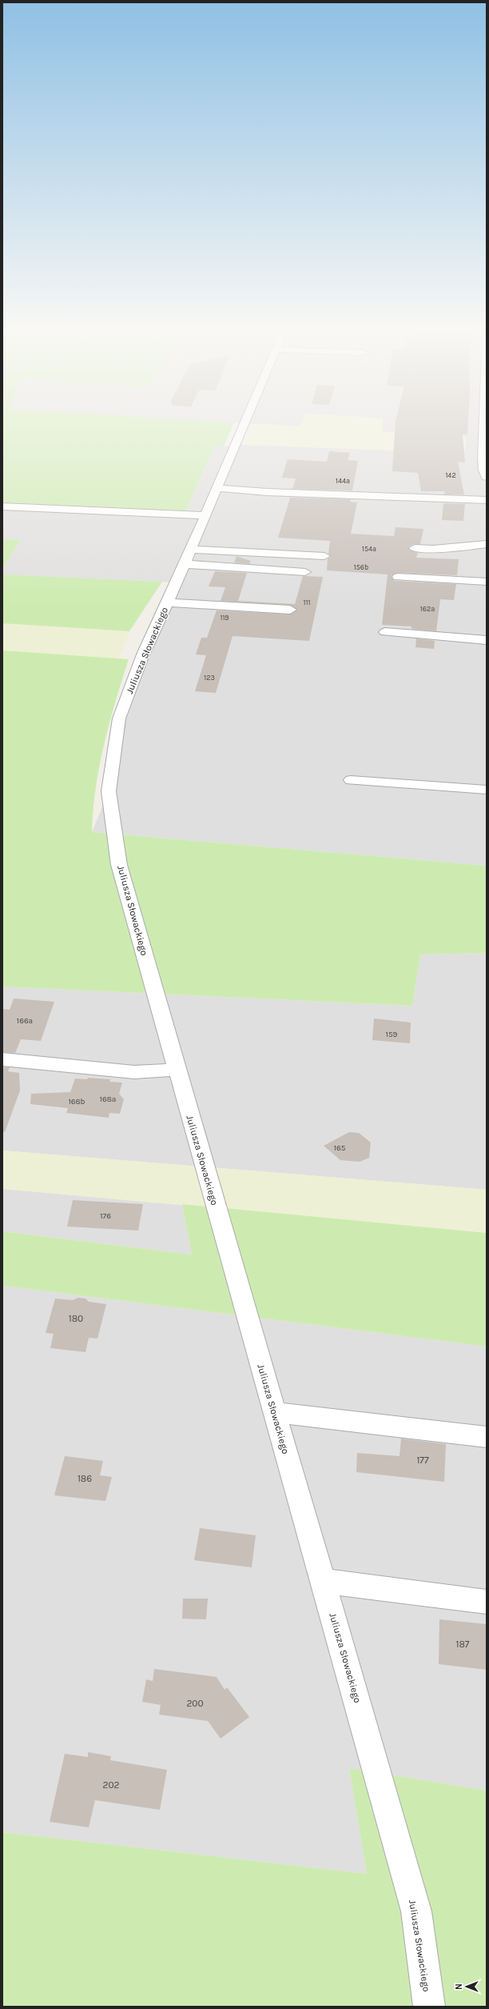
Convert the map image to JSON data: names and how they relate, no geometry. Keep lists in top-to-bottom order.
{
  "streets": {
    "street": ["Juliusza Słowackiego"]
  },
  "house_numbers": [
    "142",
    "144a",
    "154a",
    "156b",
    "111",
    "162a",
    "119",
    "123",
    "166a",
    "159",
    "168a",
    "168b",
    "165",
    "176",
    "180",
    "177",
    "186",
    "187",
    "200",
    "202"
  ],
  "north": "left"
}
